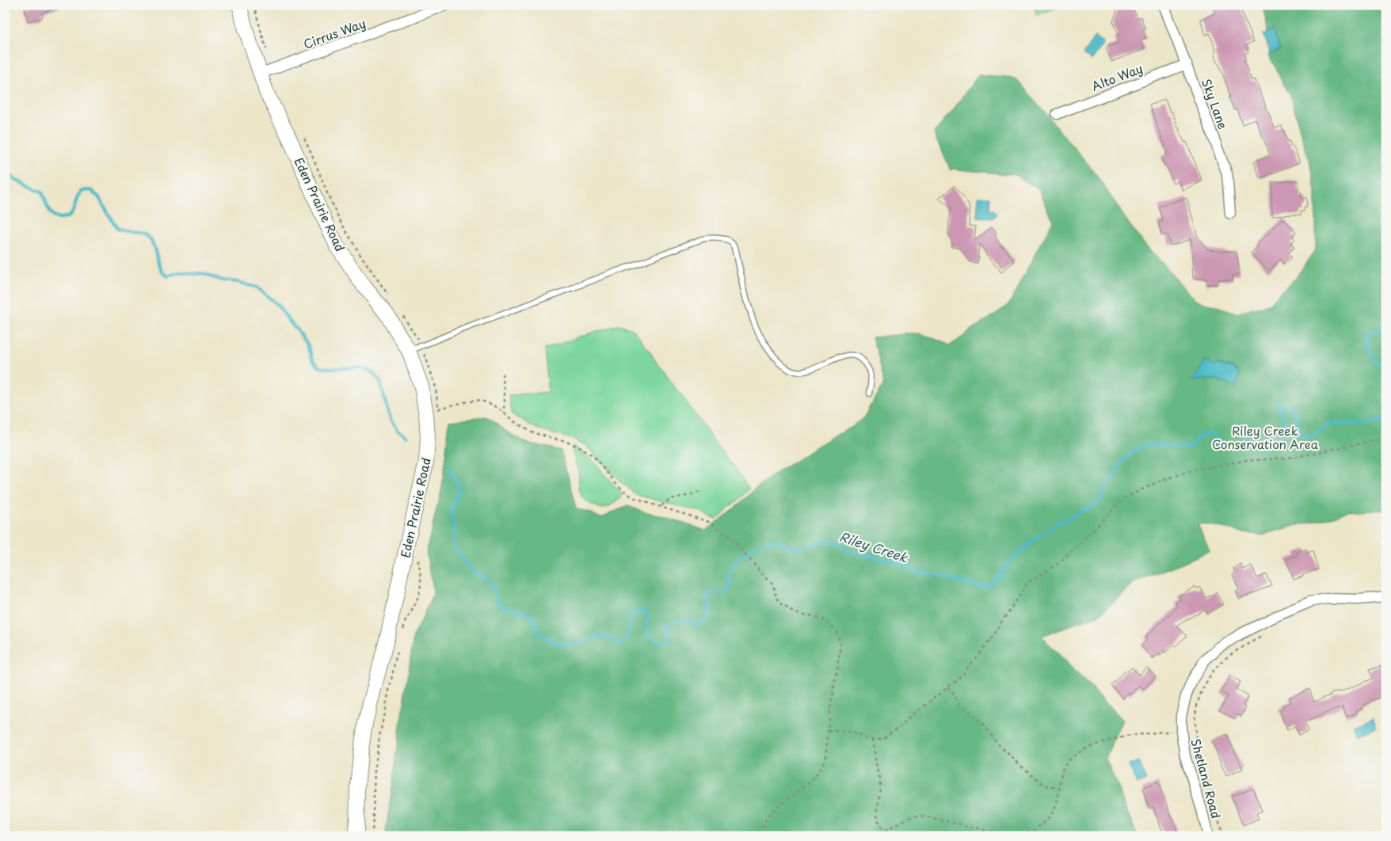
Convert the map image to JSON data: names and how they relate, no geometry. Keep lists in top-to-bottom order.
{
  "streets": {
    "street": [
      "Cirrus Way",
      "Alto Way",
      "Sky Lane",
      "Eden Prairie Road",
      "Shetland Road"
    ]
  },
  "crossings": [
    ["Cirrus Way", "Eden Prairie Road"],
    ["Alto Way", "Sky Lane"]
  ],
  "water": ["Riley Creek"],
  "parks": ["Riley Creek Conservation Area"]
}
